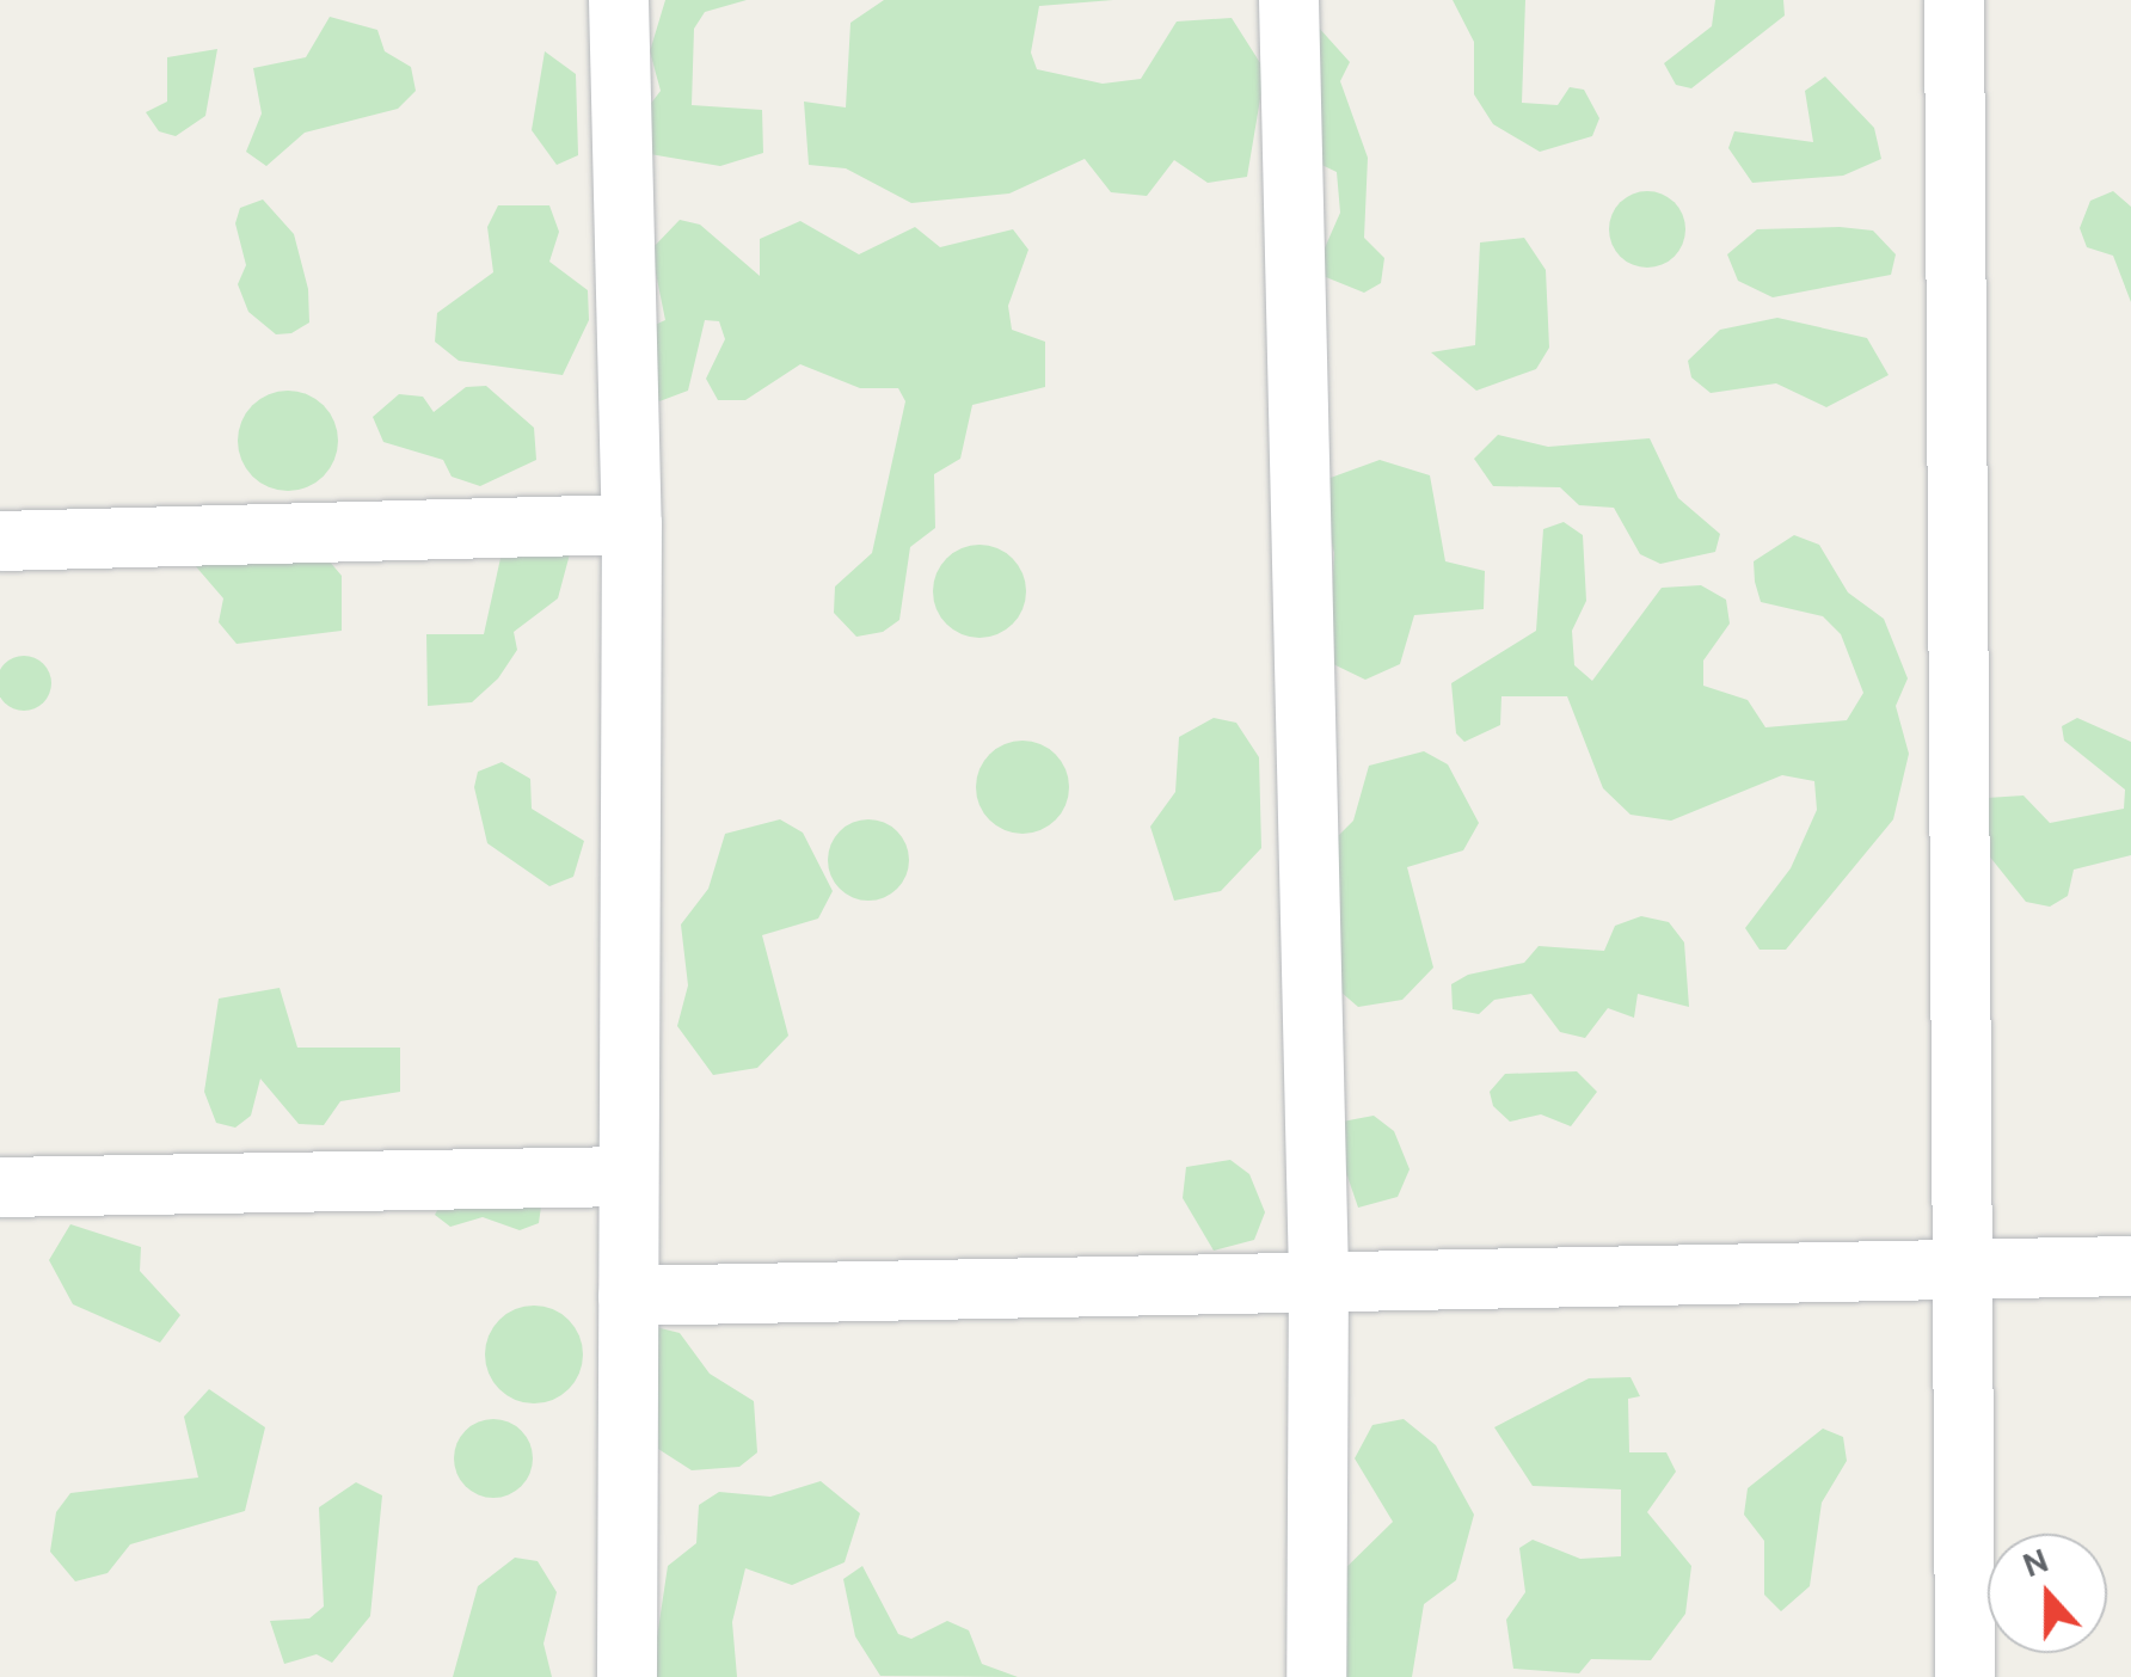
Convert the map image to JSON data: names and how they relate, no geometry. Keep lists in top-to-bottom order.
{
  "north": "top"
}
